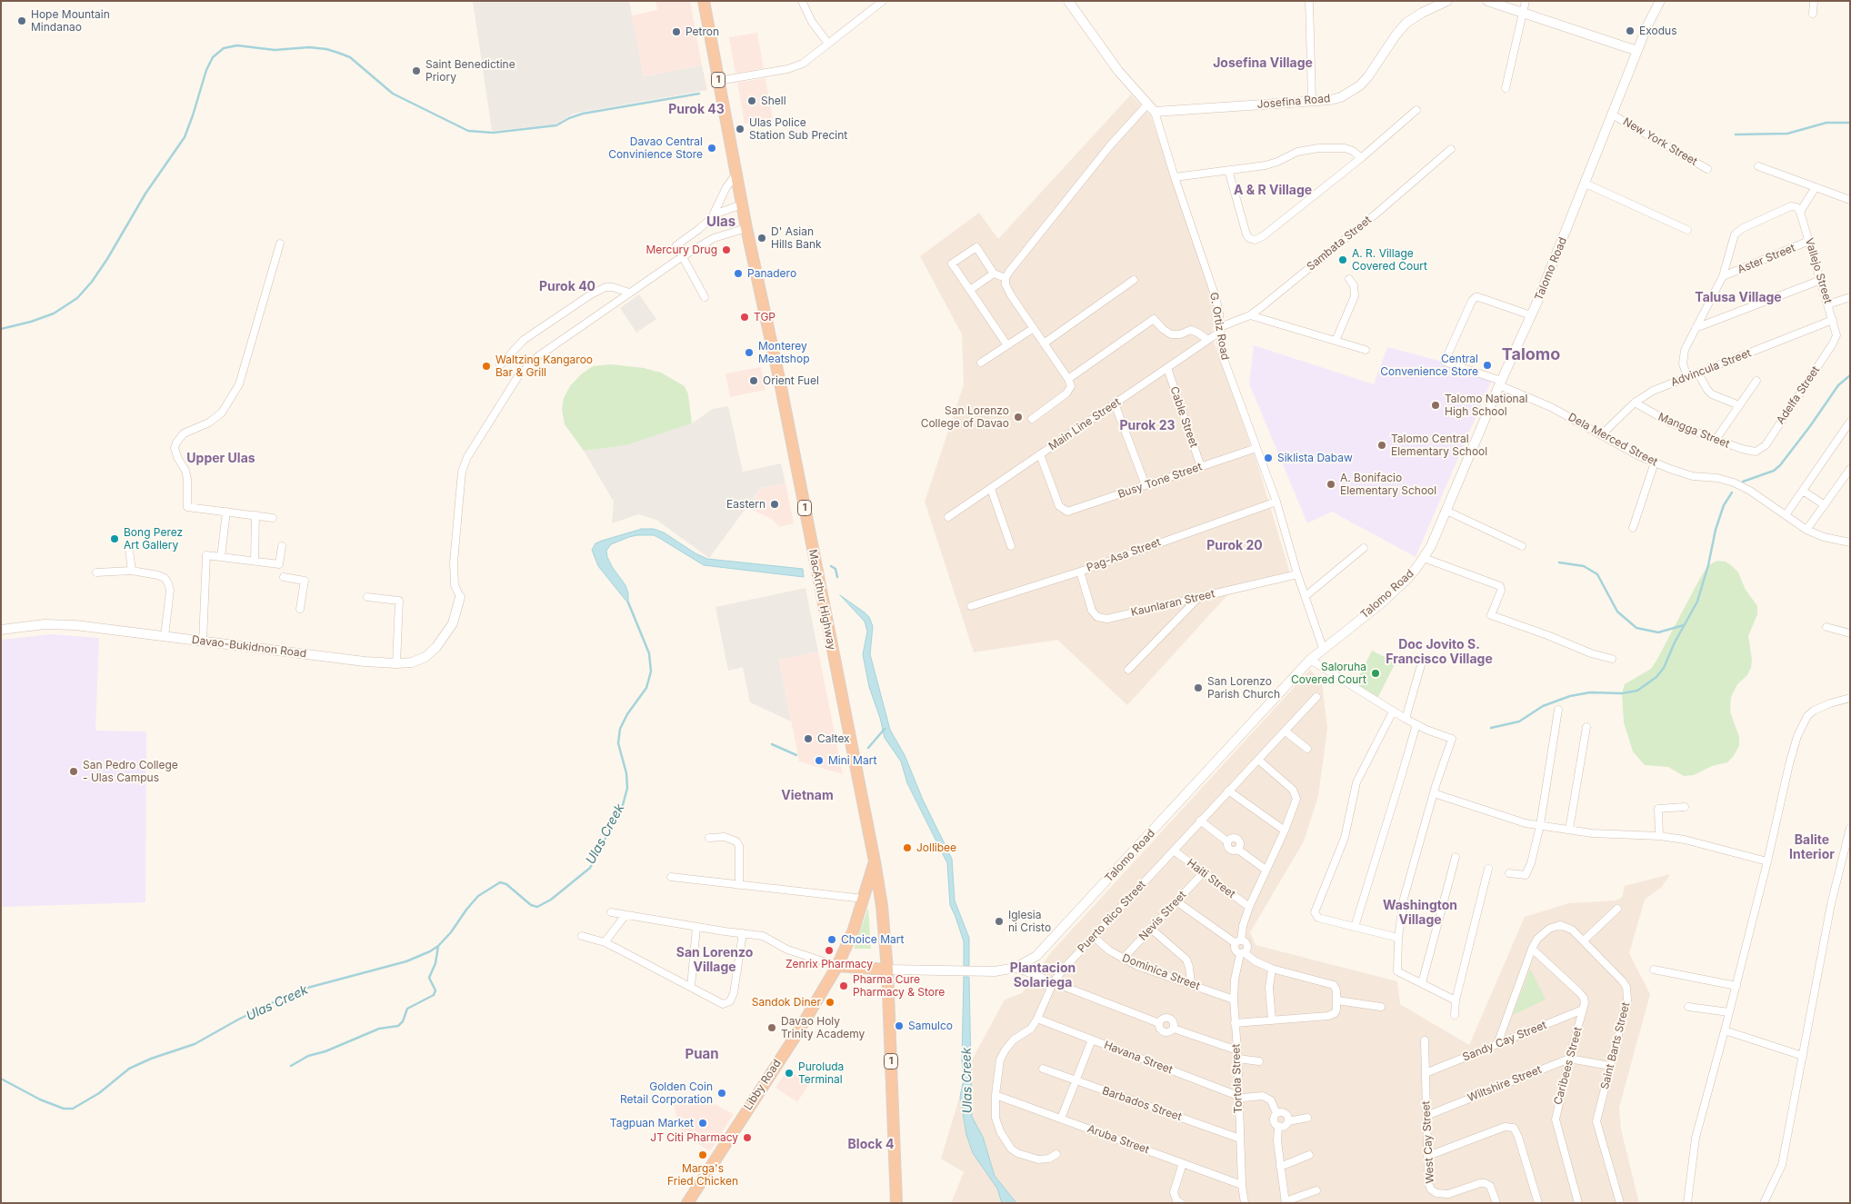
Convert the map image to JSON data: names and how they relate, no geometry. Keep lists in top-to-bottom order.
{
  "streets": {
    "highway": ["1", "MacArthur Highway", "Libby Road"],
    "street": [
      "Josefina Road",
      "New York Street",
      "Sambata Street",
      "Aster Street",
      "Talomo Road",
      "Vallejo Street",
      "G. Ortiz Road",
      "Advincula Street",
      "Adelfa Street",
      "Cable Street",
      "Main Line Street",
      "Mangga Street",
      "Dela Merced Street",
      "Busy Tone Street",
      "Pag-Asa Street",
      "Kaunlaran Street",
      "Davao-Bukidnon Road",
      "Haiti Street",
      "Nevis Street",
      "Puerto Rico Street",
      "Dominica Street",
      "Sandy Cay Street",
      "Saint Barts Street",
      "Havana Street",
      "Caribees Street",
      "Tortola Street",
      "Wiltshire Street",
      "Barbados Street",
      "Aruba Street",
      "West Cay Street"
    ]
  },
  "crossings": [
    ["Josefina Road", "G. Ortiz Road"],
    ["New York Street", "Talomo Road"],
    ["Sambata Street", "G. Ortiz Road"],
    ["Sambata Street", "Main Line Street"],
    ["Aster Street", "Vallejo Street"],
    ["Talomo Road", "G. Ortiz Road"],
    ["Talomo Road", "Dela Merced Street"],
    ["Talomo Road", "MacArthur Highway"],
    ["Vallejo Street", "Advincula Street"],
    ["Vallejo Street", "Adelfa Street"],
    ["G. Ortiz Road", "Main Line Street"],
    ["G. Ortiz Road", "Busy Tone Street"],
    ["G. Ortiz Road", "Pag-Asa Street"],
    ["G. Ortiz Road", "Kaunlaran Street"],
    ["Advincula Street", "Mangga Street"],
    ["Advincula Street", "Dela Merced Street"],
    ["Adelfa Street", "Mangga Street"],
    ["Cable Street", "Main Line Street"],
    ["Cable Street", "Busy Tone Street"],
    ["Main Line Street", "Busy Tone Street"],
    ["Pag-Asa Street", "Kaunlaran Street"],
    ["MacArthur Highway", "Libby Road"],
    ["Haiti Street", "Nevis Street"],
    ["Haiti Street", "Puerto Rico Street"],
    ["Nevis Street", "Dominica Street"],
    ["Puerto Rico Street", "Dominica Street"],
    ["Puerto Rico Street", "Havana Street"],
    ["Puerto Rico Street", "Aruba Street"],
    ["Dominica Street", "Tortola Street"],
    ["Sandy Cay Street", "Caribees Street"],
    ["Sandy Cay Street", "West Cay Street"],
    ["Havana Street", "Tortola Street"],
    ["Caribees Street", "Wiltshire Street"],
    ["Tortola Street", "Barbados Street"],
    ["Tortola Street", "Aruba Street"],
    ["Wiltshire Street", "West Cay Street"]
  ],
  "districts": [
    "Josefina Village",
    "Purok 43",
    "A & R Village",
    "Ulas",
    "Purok 40",
    "Talusa Village",
    "Talomo",
    "Purok 23",
    "Upper Ulas",
    "Purok 20",
    "Doc Jovito S. Francisco Village",
    "Vietnam",
    "Balite Interior",
    "Washington Village",
    "San Lorenzo Village",
    "Plantacion Solariega",
    "Puan",
    "Block 4"
  ],
  "water": ["Ulas Creek"],
  "places": [
    "Hope Mountain Mindanao",
    "Exodus",
    "Petron",
    "Saint Benedictine Priory",
    "Shell",
    "Ulas Police Station Sub Precint",
    "Davao Central Convinience Store",
    "D' Asian Hills Bank",
    "Mercury Drug",
    "A. R. Village Covered Court",
    "Panadero",
    "TGP",
    "Monterey Meatshop",
    "Central Convenience Store",
    "Waltzing Kangaroo Bar & Grill",
    "Orient Fuel",
    "Talomo National High School",
    "San Lorenzo College of Davao",
    "Talomo Central Elementary School",
    "Siklista Dabaw",
    "A. Bonifacio Elementary School",
    "Eastern",
    "Bong Perez Art Gallery",
    "Saloruha Covered Court",
    "San Lorenzo Parish Church",
    "Caltex",
    "Mini Mart",
    "San Pedro College - Ulas Campus",
    "Jollibee",
    "Iglesia ni Cristo",
    "Choice Mart",
    "Zenrix Pharmacy",
    "Pharma Cure Pharmacy & Store",
    "Sandok Diner",
    "Samulco",
    "Davao Holy Trinity Academy",
    "Puroluda Terminal",
    "Golden Coin Retail Corporation",
    "Tagpuan Market",
    "JT Citi Pharmacy",
    "Marga's Fried Chicken"
  ]
}
